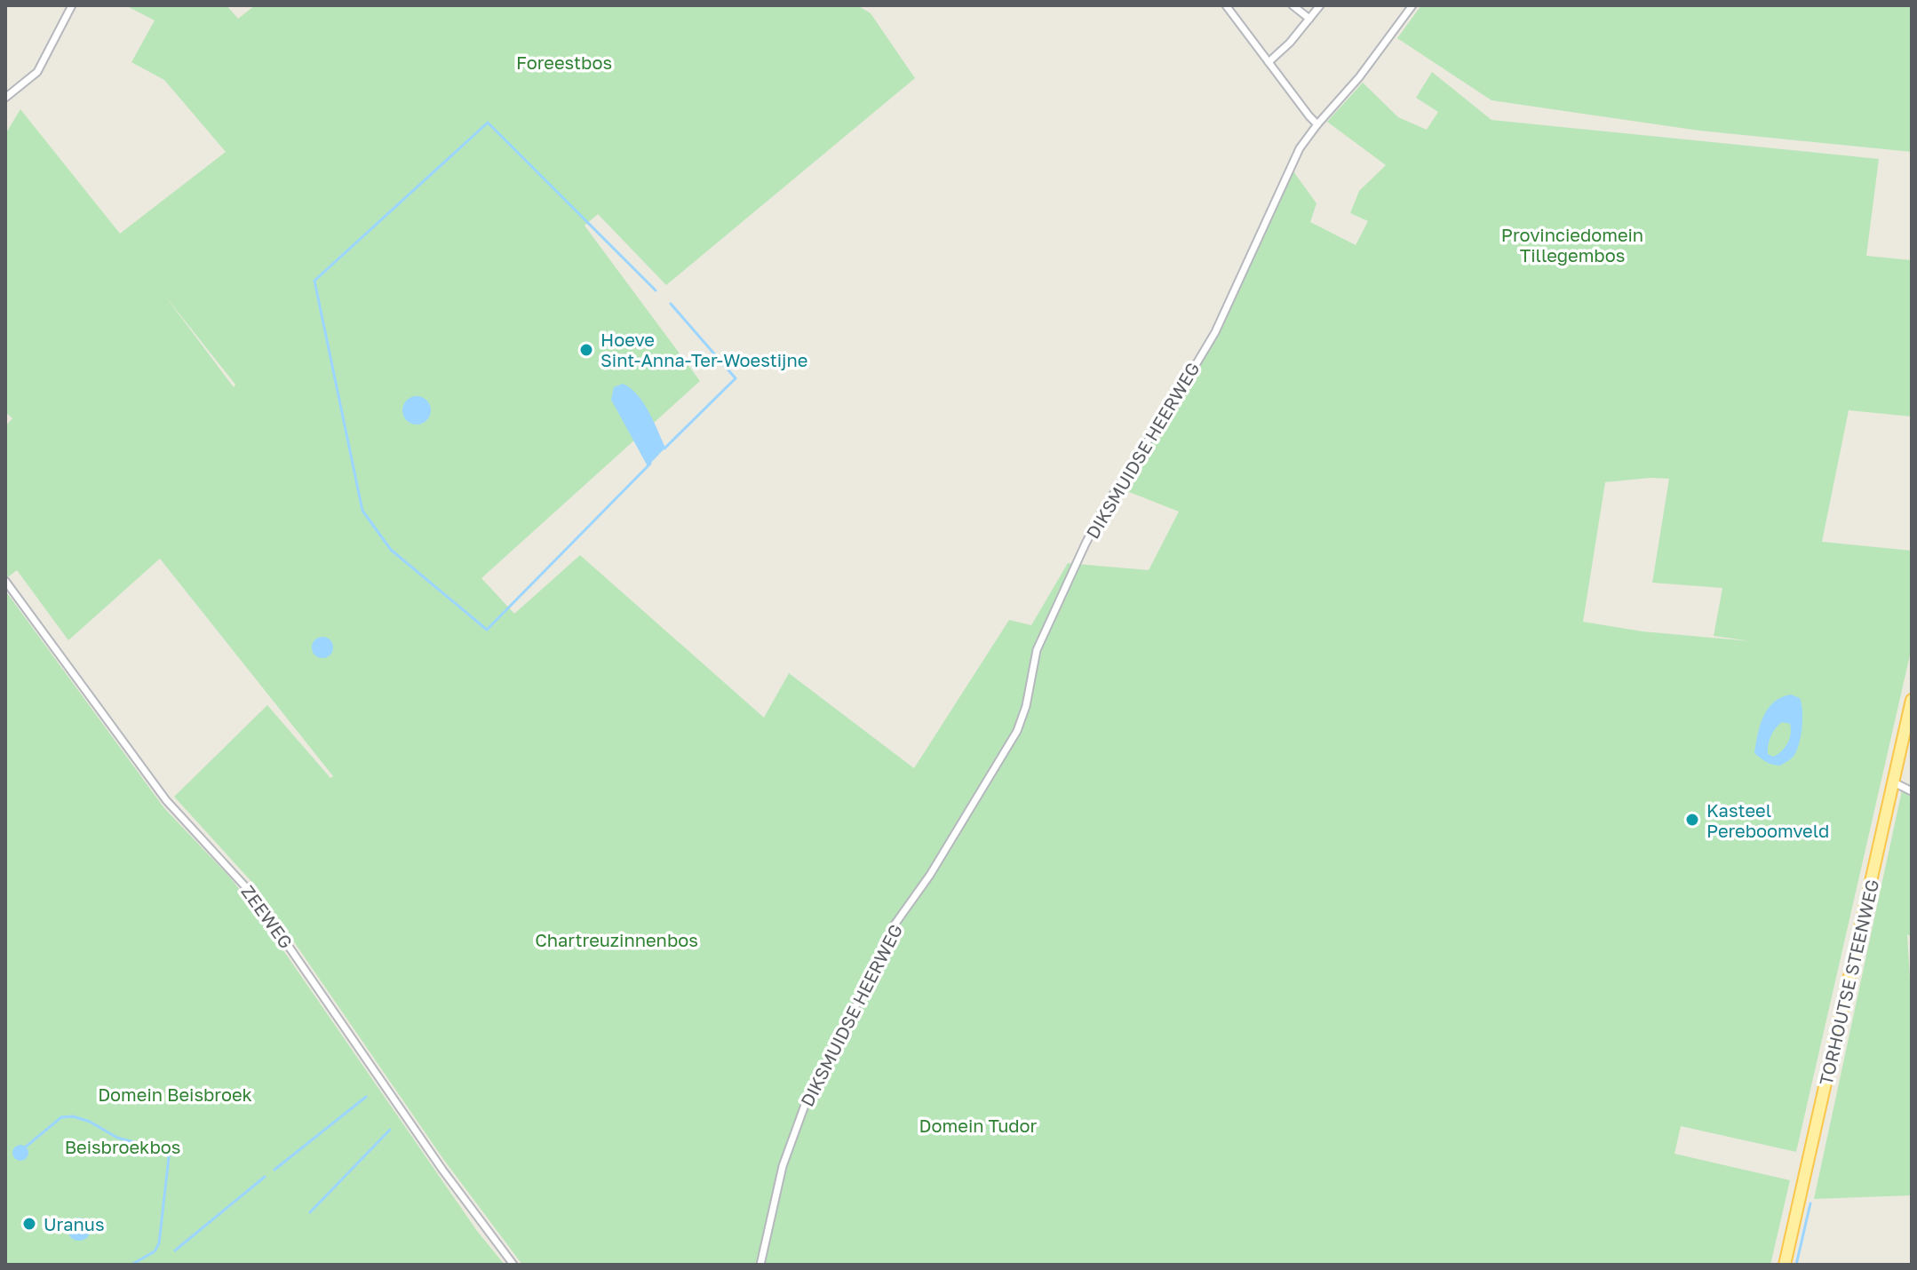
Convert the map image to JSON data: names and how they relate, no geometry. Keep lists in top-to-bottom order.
{
  "streets": {
    "main road": ["TORHOUTSE STEENWEG"],
    "street": ["DIKSMUIDSE HEERWEG", "ZEEWEG"]
  },
  "parks": [
    "Foreestbos",
    "Provinciedomein Tillegembos",
    "Chartreuzinnenbos",
    "Domein Beisbroek",
    "Domein Tudor",
    "Beisbroekbos"
  ],
  "places": ["Hoeve Sint-Anna-Ter-Woestijne", "Kasteel Pereboomveld", "Uranus"]
}
